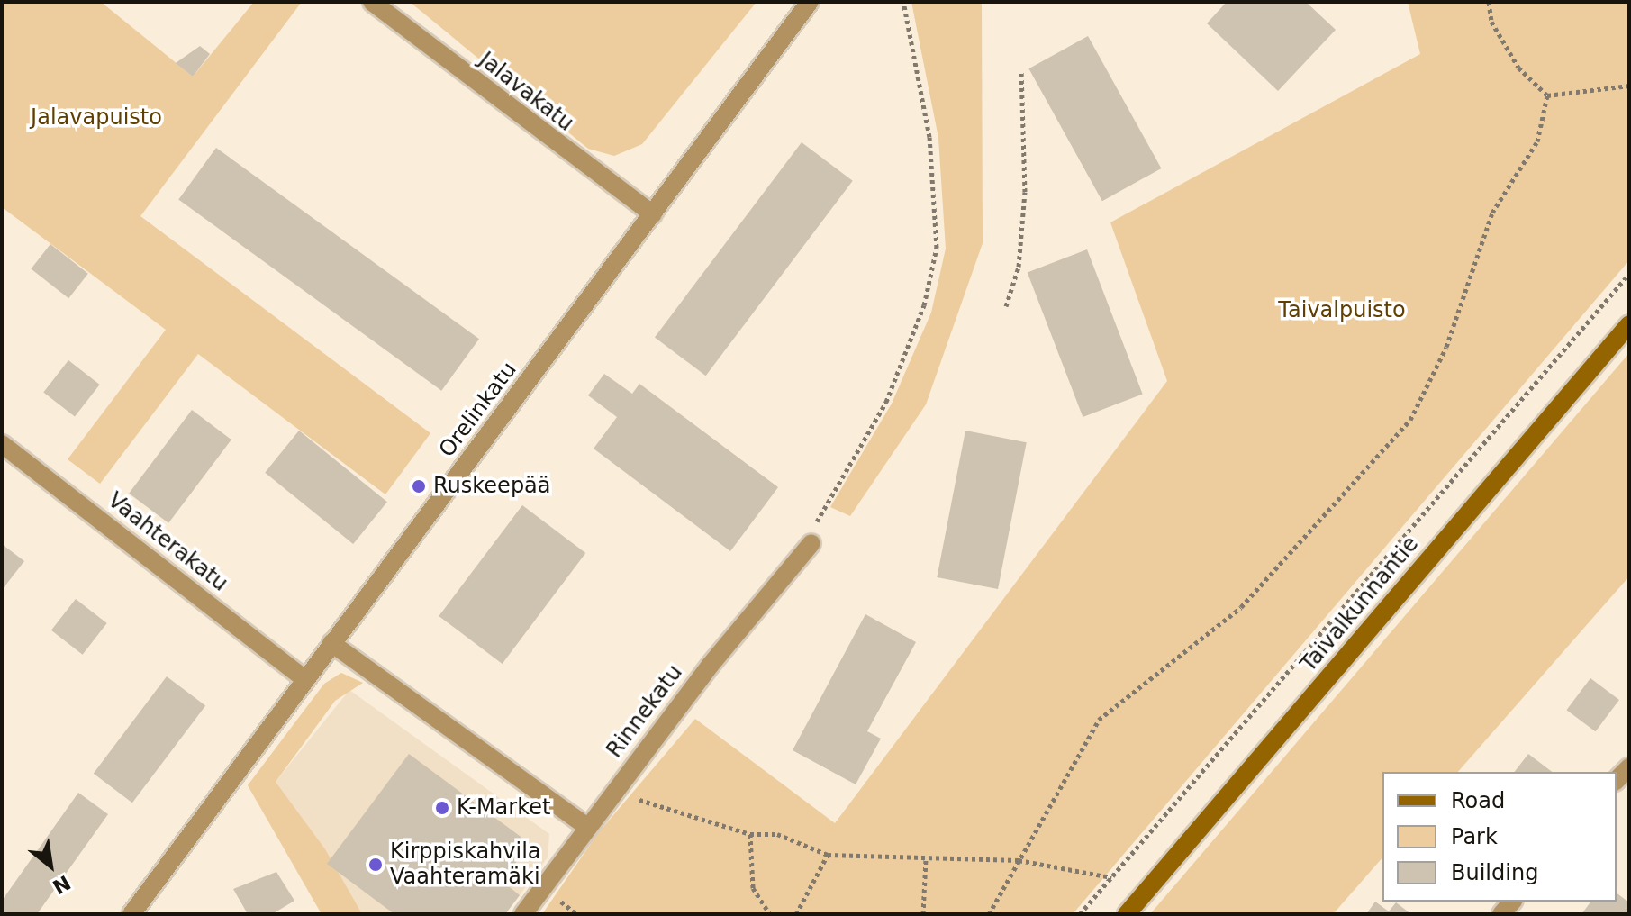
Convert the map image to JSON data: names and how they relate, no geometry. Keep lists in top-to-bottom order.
{
  "streets": {
    "main road": ["Taivalkunnantie"],
    "street": [
      "Jalavakatu",
      "Orelinkatu",
      "Vaahterakatu",
      "Rinnekatu"
    ]
  },
  "crossings": [
    ["Jalavakatu", "Orelinkatu"],
    ["Orelinkatu", "Vaahterakatu"]
  ],
  "parks": ["Jalavapuisto", "Taivalpuisto"],
  "places": ["Ruskeepää", "K-Market", "Kirppiskahvila Vaahteramäki"],
  "legend": ["Road", "Park", "Building"],
  "north": "bottom right"
}
